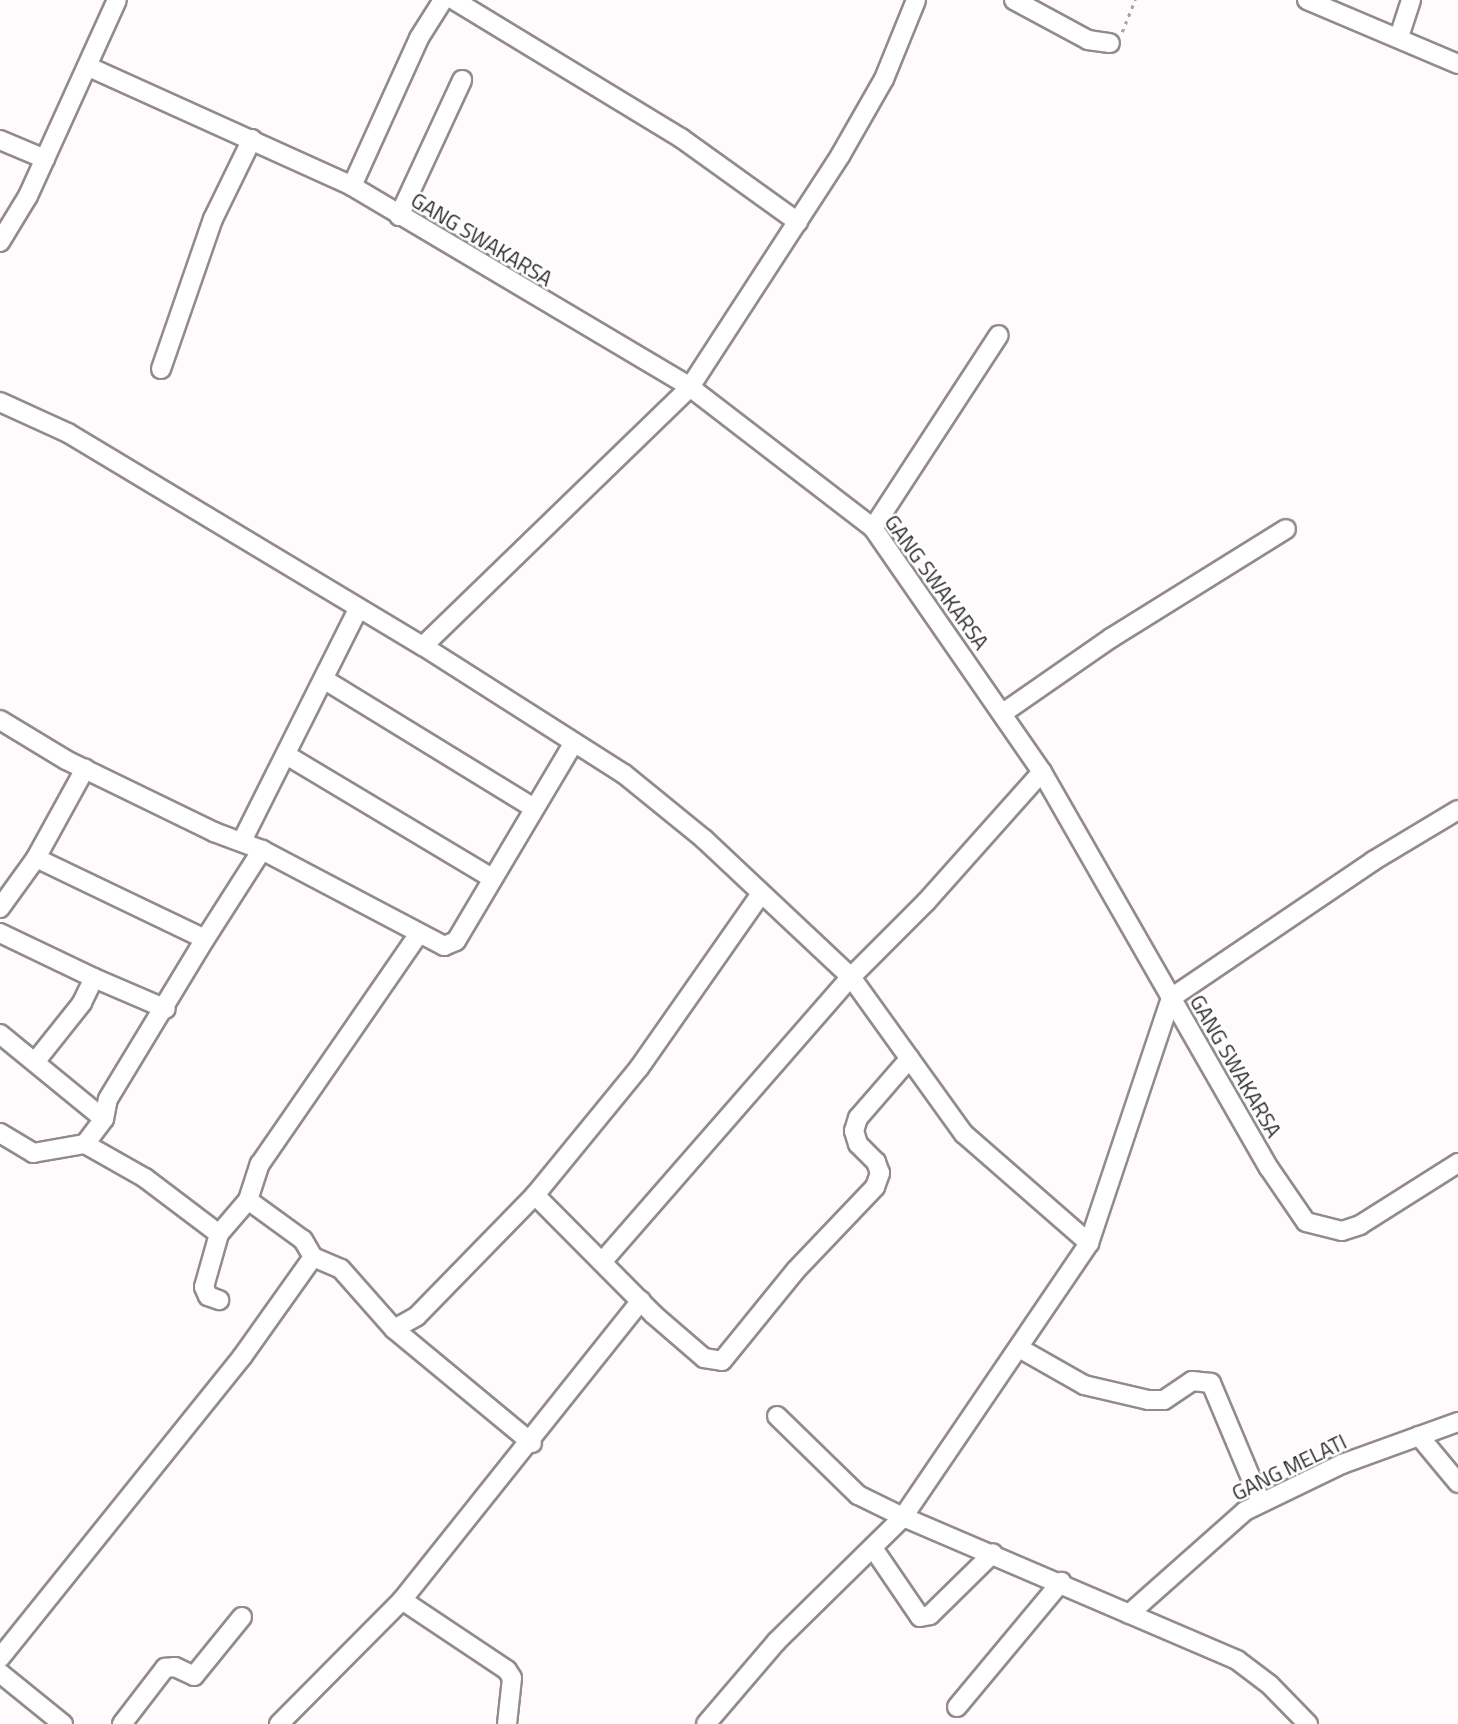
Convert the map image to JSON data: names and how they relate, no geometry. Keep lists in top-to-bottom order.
{
  "streets": {
    "street": ["GANG SWAKARSA", "GANG MELATI"]
  }
}
